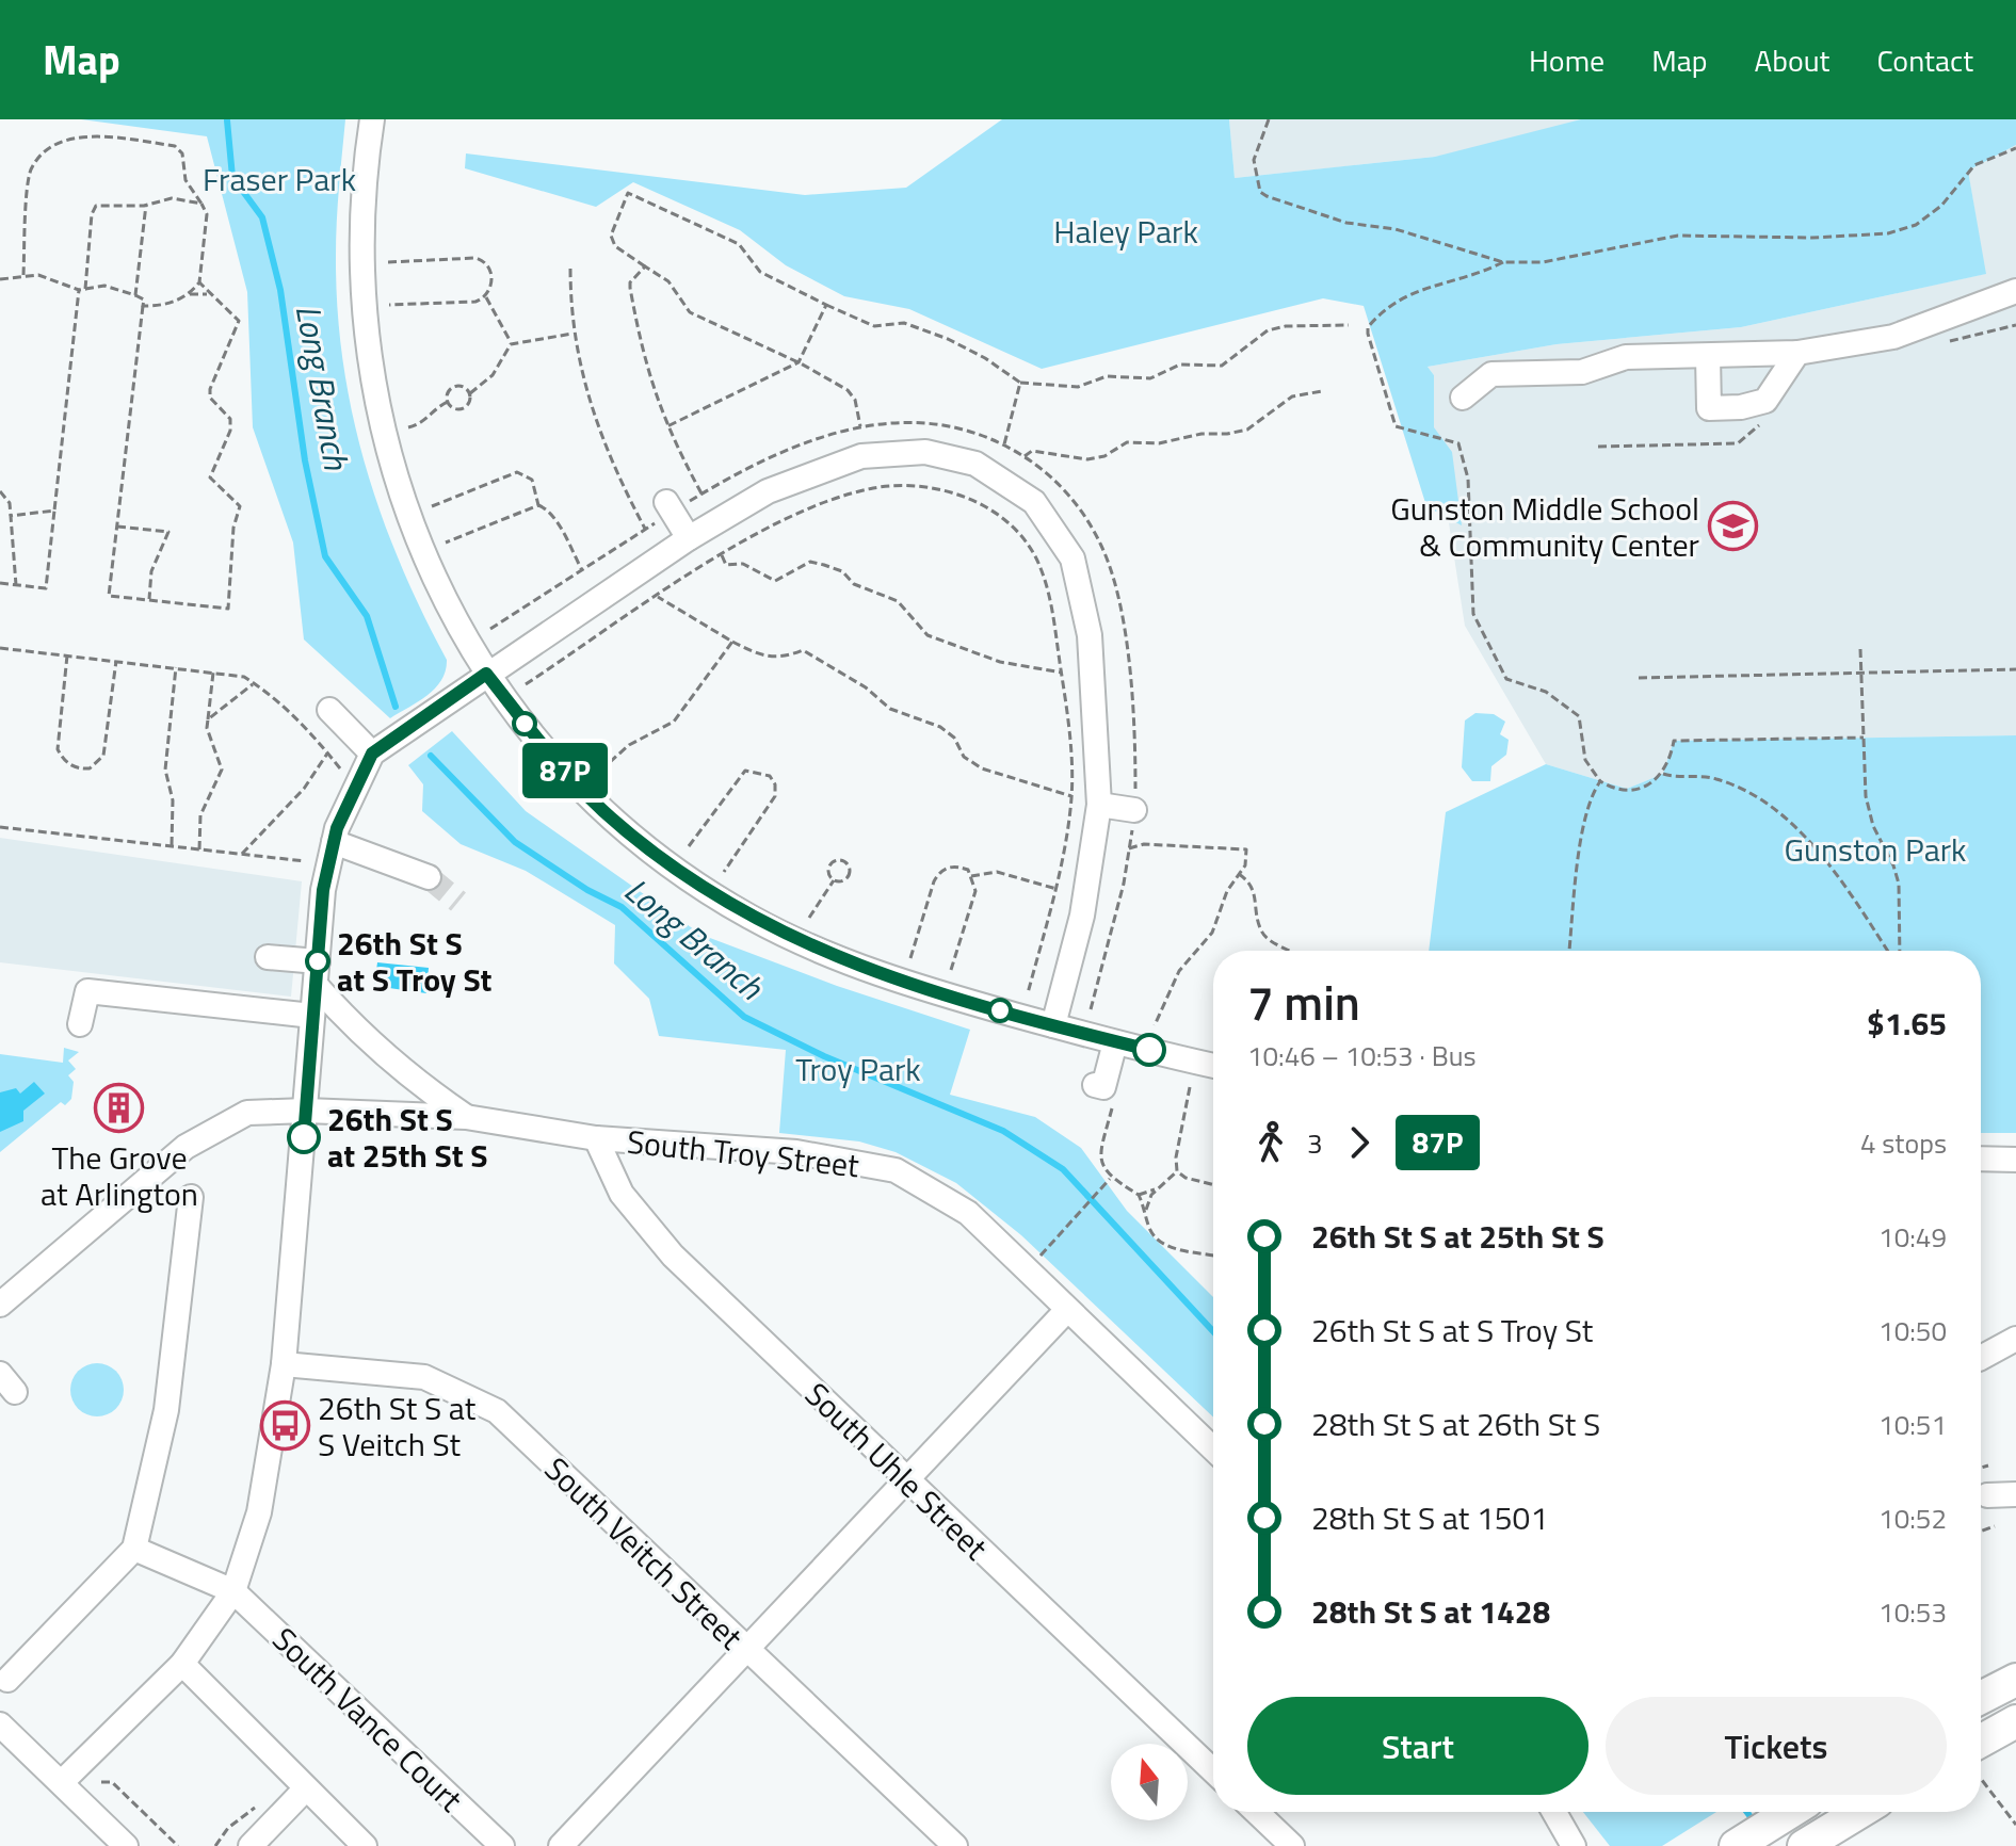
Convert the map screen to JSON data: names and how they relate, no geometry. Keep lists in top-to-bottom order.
{
  "streets": {
    "street": [
      "South Troy Street",
      "South Uhle Street",
      "South Veitch Street",
      "South Vance Court"
    ]
  },
  "crossings": [
    ["South Troy Street", "South Uhle Street"]
  ],
  "water": ["Long Branch"],
  "parks": [
    "Fraser Park",
    "Haley Park",
    "Gunston Park",
    "Troy Park"
  ],
  "places": {
    "school or university": ["Gunston Middle School & Community Center"],
    "other": ["26th St S at S Troy St", "26th St S at 25th St S"],
    "building": ["The Grove at Arlington"],
    "bus stop": ["26th St S at S Veitch St"]
  },
  "lines": ["bus line 87P"],
  "north": "top",
  "page": {
    "header": "Map",
    "nav": [
      "Home",
      "Map",
      "About",
      "Contact"
    ],
    "on_map": "87P",
    "heading": ["7 min", "10:46 – 10:53 · Bus", "$1.65"],
    "legs": ["3", "87P", "4 stops"],
    "list": [
      {
        "name": "26th St S at 25th St S",
        "value": "10:49"
      },
      {
        "name": "26th St S at S Troy St",
        "value": "10:50"
      },
      {
        "name": "28th St S at 26th St S",
        "value": "10:51"
      },
      {
        "name": "28th St S at 1501",
        "value": "10:52"
      },
      {
        "name": "28th St S at 1428",
        "value": "10:53"
      }
    ],
    "buttons": ["Start", "Tickets"]
  }
}
